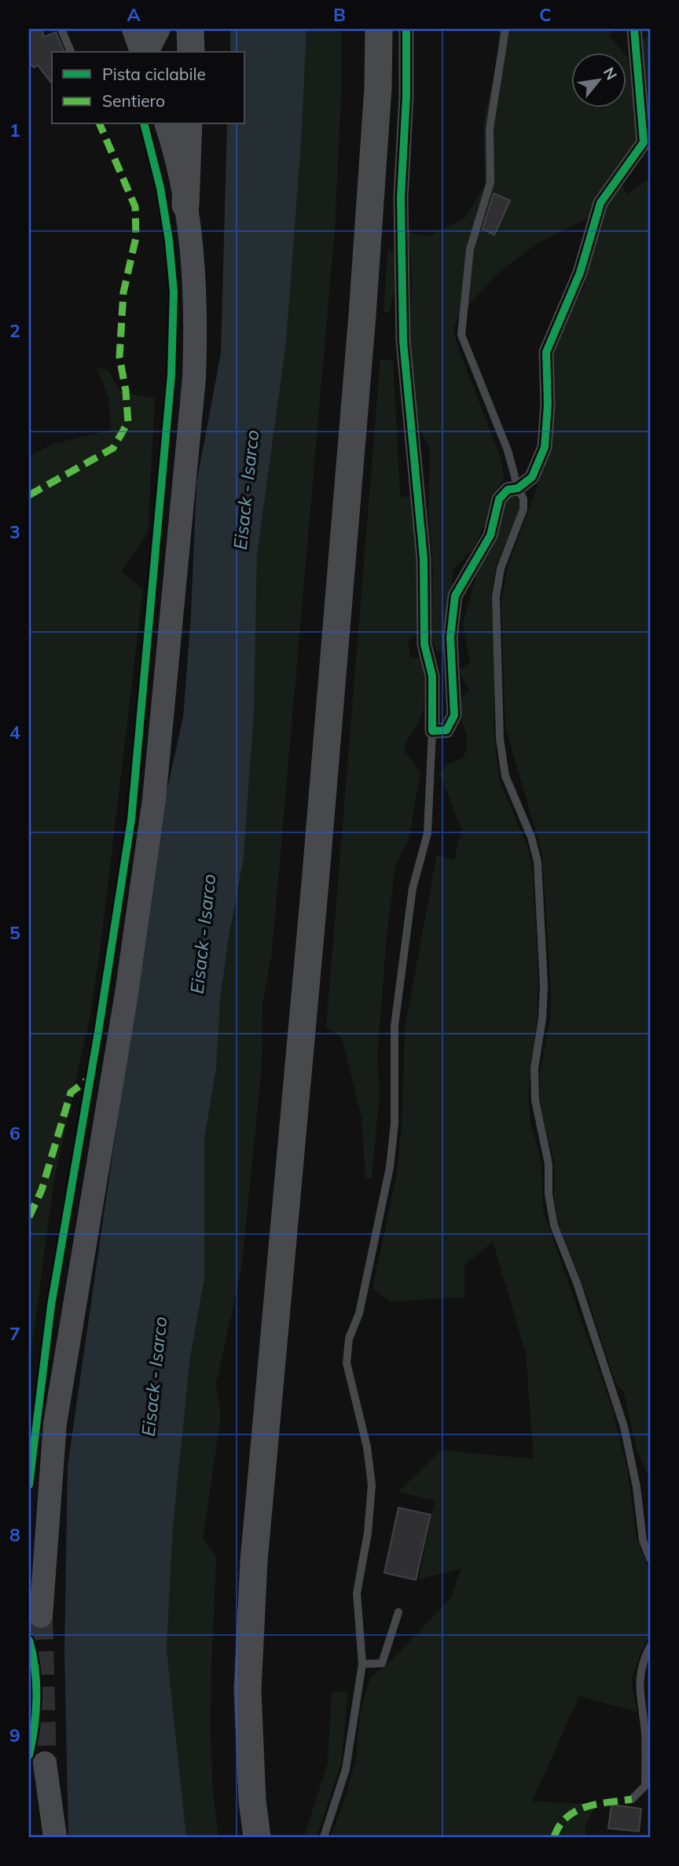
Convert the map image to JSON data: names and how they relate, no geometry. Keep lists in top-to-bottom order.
{
  "water": ["Eisack - Isarco"],
  "legend": ["Pista ciclabile", "Sentiero"],
  "north": "top right",
  "grid": {
    "columns": ["A", "B", "C"],
    "rows": [
      "1",
      "2",
      "3",
      "4",
      "5",
      "6",
      "7",
      "8",
      "9"
    ]
  }
}
